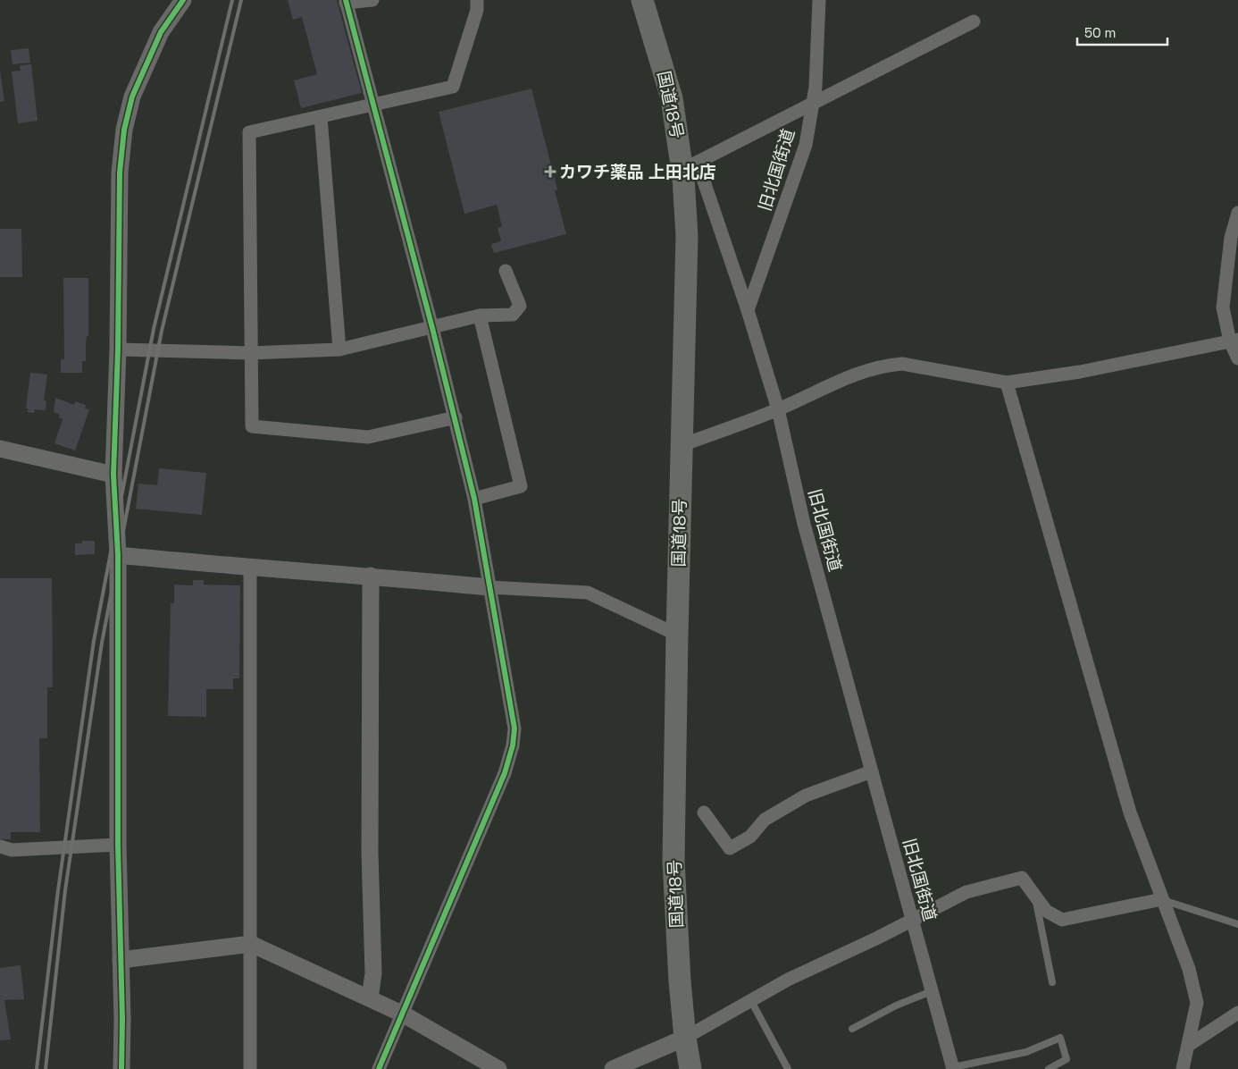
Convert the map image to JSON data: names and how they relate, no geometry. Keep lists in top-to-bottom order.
{
  "streets": {
    "highway": ["国道18号"],
    "street": ["旧北国街道"]
  },
  "places": {
    "health": ["カワチ薬品 上田北店"]
  },
  "scale_bar": "50 m"
}
